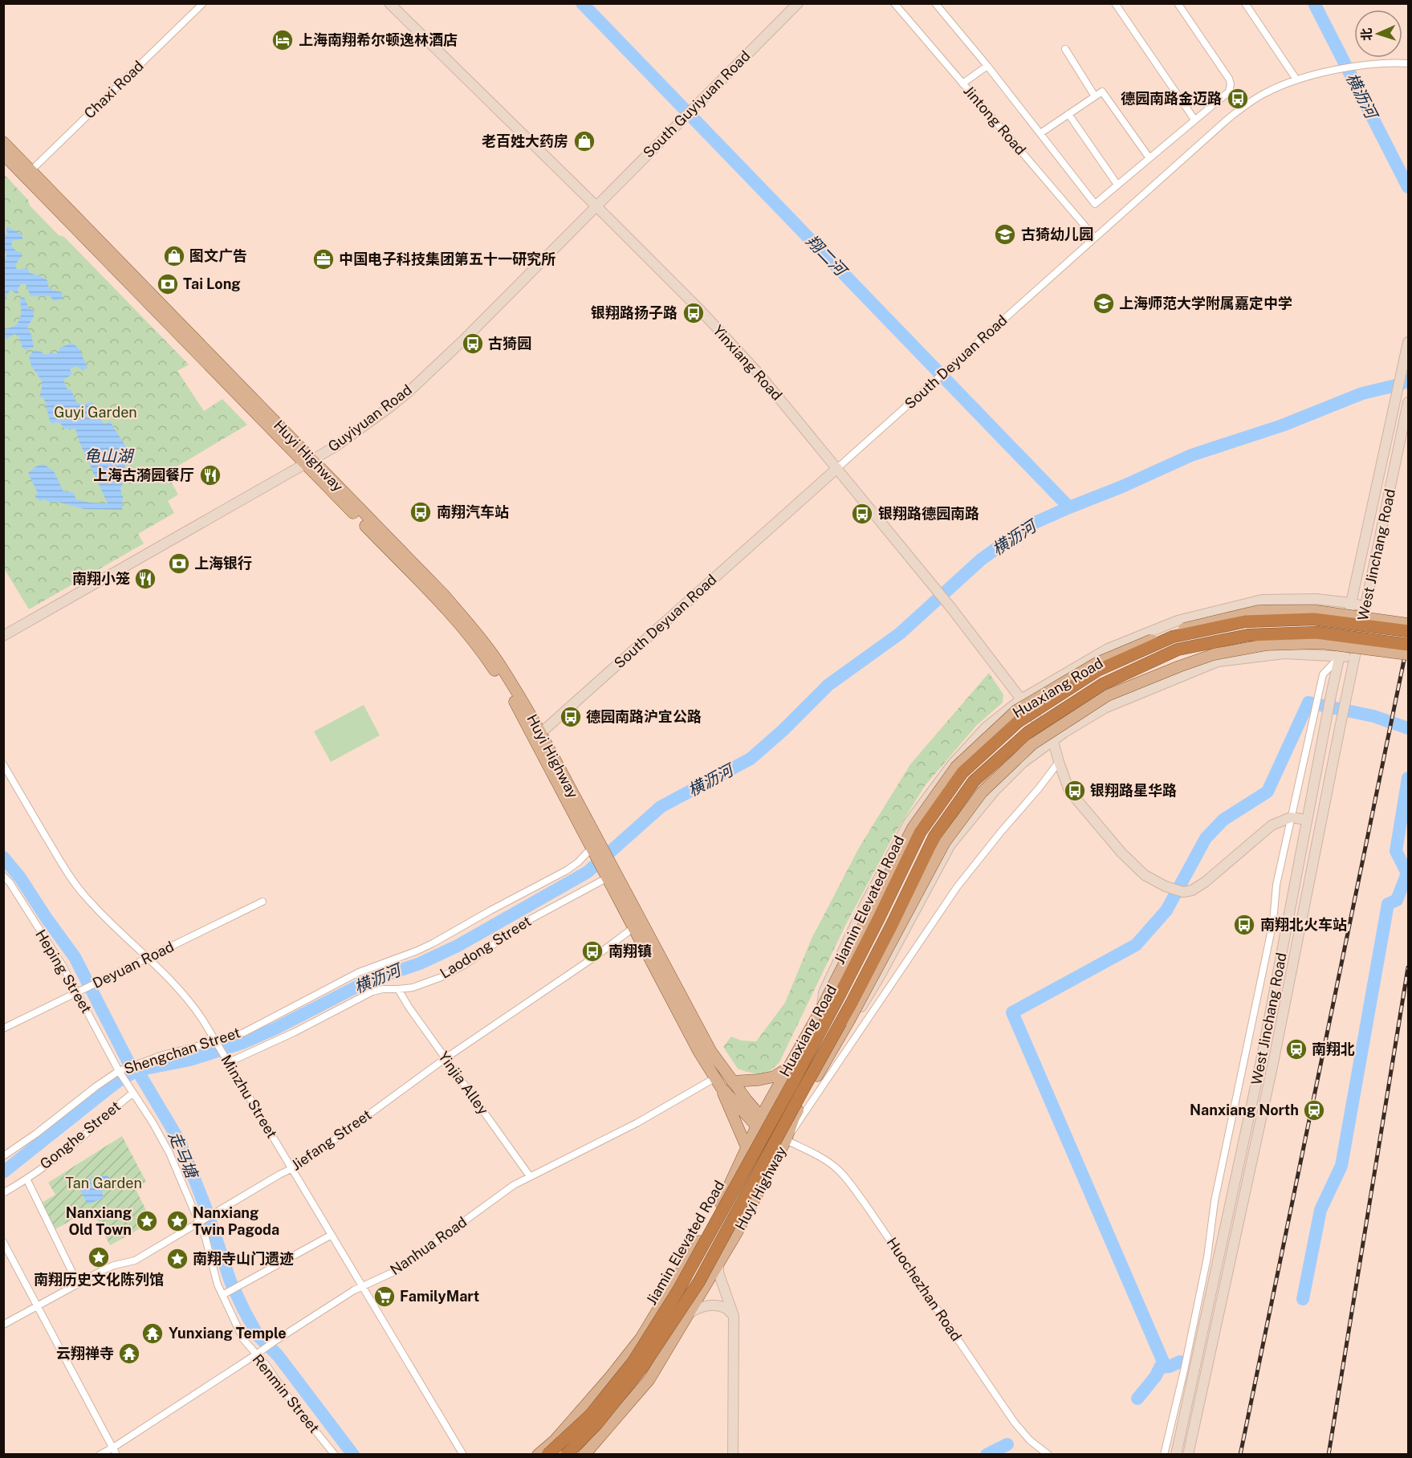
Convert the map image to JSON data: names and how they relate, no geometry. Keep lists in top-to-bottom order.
{
  "streets": {
    "highway": ["Jiamin Elevated Road"],
    "main road": [
      "South Guyiyuan Road",
      "South Deyuan Road",
      "Yinxiang Road",
      "Guyiyuan Road",
      "Huyi Highway",
      "West Jinchang Road",
      "Huaxiang Road"
    ],
    "street": [
      "Chaxi Road",
      "Jintong Road",
      "Laodong Street",
      "Deyuan Road",
      "Heping Street",
      "Shengchan Street",
      "Yinjia Alley",
      "Minzhu Street",
      "Gonghe Street",
      "Jiefang Street",
      "Nanhua Road",
      "Huochezhan Road",
      "Renmin Street"
    ]
  },
  "crossings": [
    ["Chaxi Road", "Huyi Highway"],
    ["South Guyiyuan Road", "Yinxiang Road"],
    ["South Guyiyuan Road", "Guyiyuan Road"],
    ["Jintong Road", "South Deyuan Road"],
    ["South Deyuan Road", "Yinxiang Road"],
    ["South Deyuan Road", "Huyi Highway"],
    ["Yinxiang Road", "Guyiyuan Road"],
    ["Guyiyuan Road", "Huyi Highway"],
    ["Huyi Highway", "Huaxiang Road"],
    ["Huyi Highway", "Laodong Street"],
    ["Huyi Highway", "Shengchan Street"],
    ["Huyi Highway", "Jiefang Street"],
    ["Huyi Highway", "Nanhua Road"],
    ["Huyi Highway", "Huochezhan Road"],
    ["Laodong Street", "Yinjia Alley"],
    ["Laodong Street", "Minzhu Street"],
    ["Deyuan Road", "Heping Street"],
    ["Deyuan Road", "Minzhu Street"],
    ["Heping Street", "Shengchan Street"],
    ["Heping Street", "Renmin Street"],
    ["Shengchan Street", "Minzhu Street"],
    ["Shengchan Street", "Renmin Street"],
    ["Yinjia Alley", "Jiefang Street"],
    ["Yinjia Alley", "Nanhua Road"],
    ["Minzhu Street", "Jiefang Street"],
    ["Minzhu Street", "Nanhua Road"],
    ["Gonghe Street", "Renmin Street"],
    ["Jiefang Street", "Renmin Street"],
    ["Nanhua Road", "Renmin Street"]
  ],
  "water": [
    "横沥河",
    "翔二河",
    "龟山湖",
    "走马塘"
  ],
  "parks": ["Guyi Garden", "Tan Garden"],
  "places": {
    "hotel": ["上海南翔希尔顿逸林酒店"],
    "bus stop": [
      "德园南路金迈路",
      "银翔路扬子路",
      "古猗园",
      "南翔汽车站",
      "银翔路德园南路",
      "德园南路沪宜公路",
      "银翔路星华路",
      "南翔北火车站",
      "南翔镇"
    ],
    "shop": ["老百姓大药房", "图文广告"],
    "school or university": ["古猗幼儿园", "上海师范大学附属嘉定中学"],
    "office": ["中国电子科技集团第五十一研究所"],
    "bank": ["Tai Long", "上海银行"],
    "restaurant": ["上海古漪园餐厅", "南翔小笼"],
    "station": ["南翔北", "Nanxiang North"],
    "place": [
      "Nanxiang Old Town",
      "Nanxiang Twin Pagoda",
      "南翔历史文化陈列馆",
      "南翔寺山门遗迹"
    ],
    "supermarket": ["FamilyMart"],
    "temple": ["Yunxiang Temple", "云翔禅寺"]
  },
  "north": "left"
}
